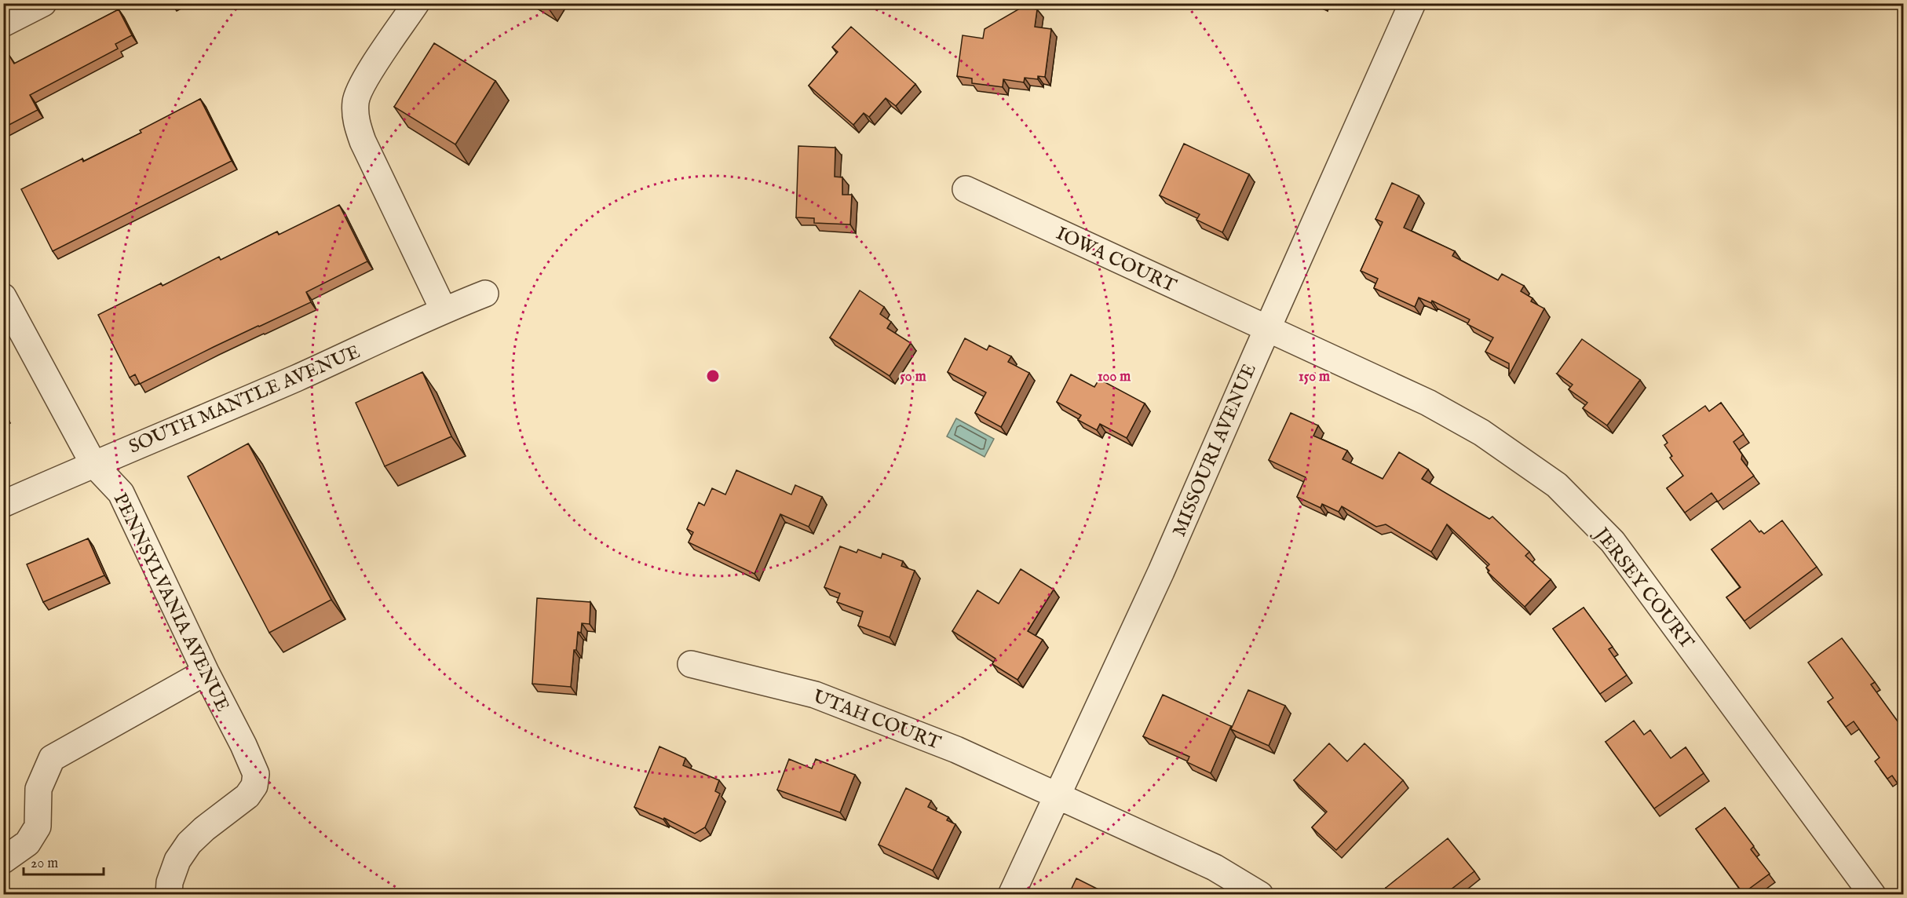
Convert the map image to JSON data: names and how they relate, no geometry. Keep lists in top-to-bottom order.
{
  "streets": {
    "street": [
      "IOWA COURT",
      "SOUTH MANTLE AVENUE",
      "MISSOURI AVENUE",
      "JERSEY COURT",
      "PENNSYLVANIA AVENUE",
      "UTAH COURT"
    ]
  },
  "crossings": [
    ["IOWA COURT", "MISSOURI AVENUE"],
    ["IOWA COURT", "JERSEY COURT"],
    ["SOUTH MANTLE AVENUE", "PENNSYLVANIA AVENUE"],
    ["MISSOURI AVENUE", "JERSEY COURT"],
    ["MISSOURI AVENUE", "UTAH COURT"]
  ],
  "scale_bar": "20 m",
  "rings": ["50 m", "100 m", "150 m"]
}
